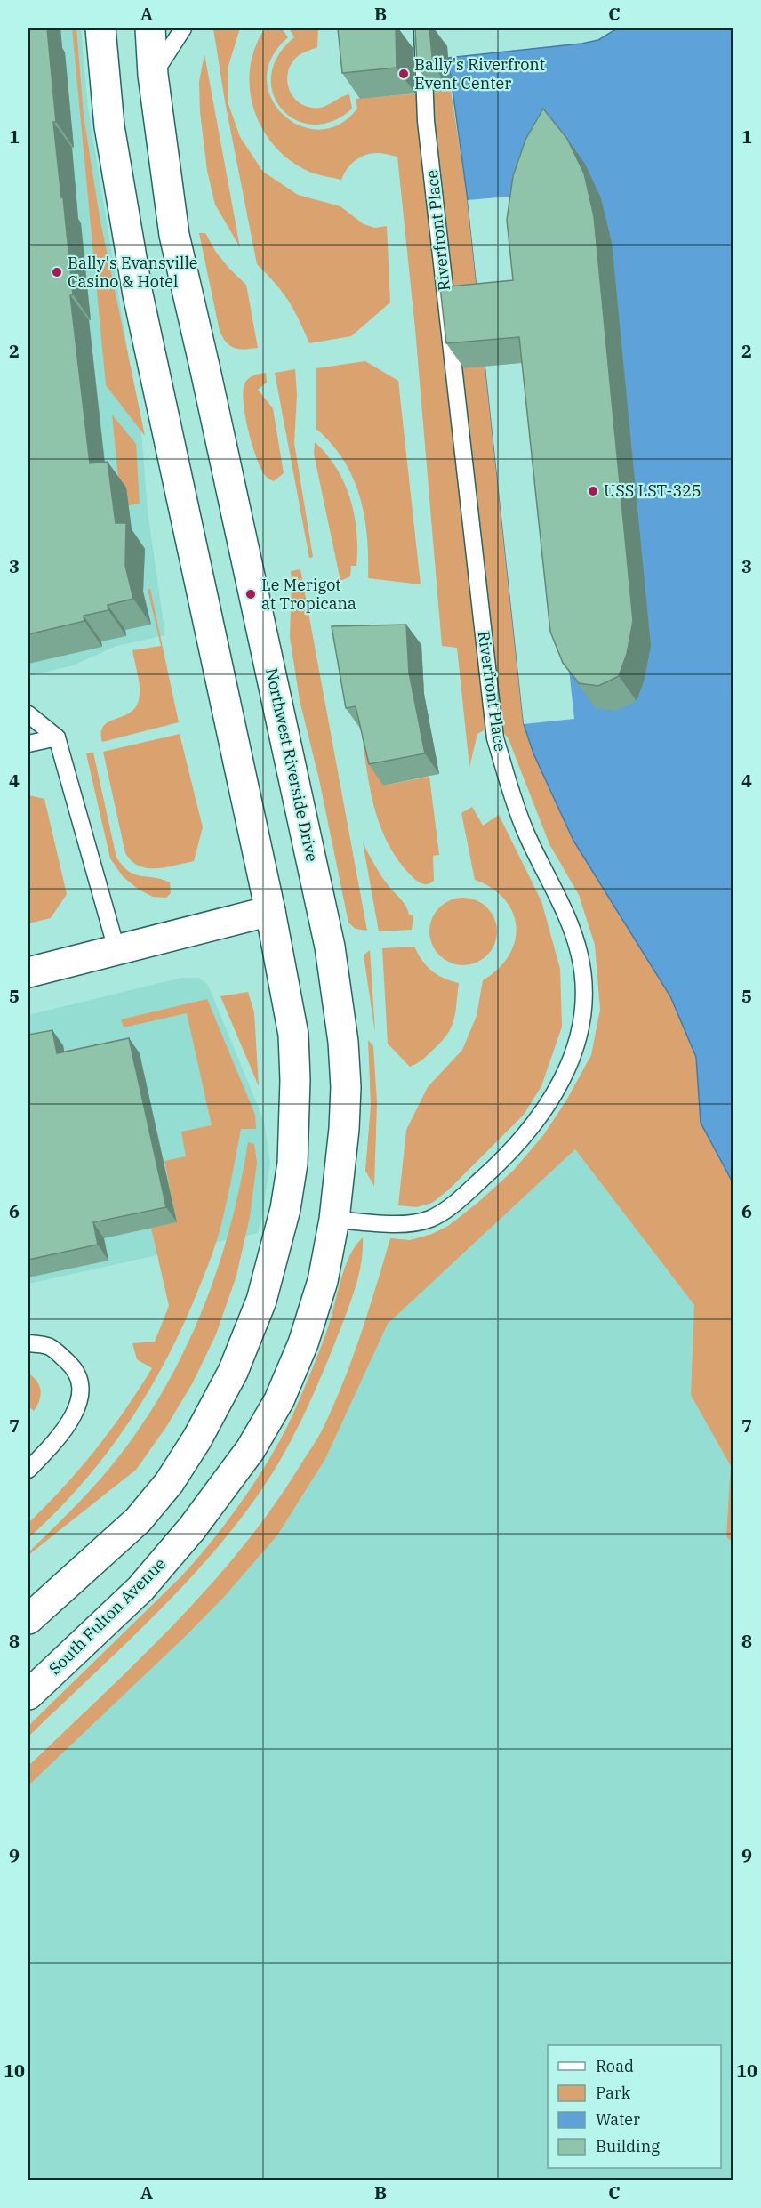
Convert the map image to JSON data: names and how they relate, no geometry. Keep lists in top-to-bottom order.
{
  "streets": {
    "main road": ["Northwest Riverside Drive", "South Fulton Avenue"],
    "lane": ["Riverfront Place"]
  },
  "crossings": [
    ["Riverfront Place", "Northwest Riverside Drive"],
    ["Northwest Riverside Drive", "South Fulton Avenue"]
  ],
  "places": [
    "Bally's Riverfront Event Center",
    "Bally's Evansville Casino & Hotel",
    "USS LST-325",
    "Le Merigot at Tropicana"
  ],
  "legend": [
    "Road",
    "Park",
    "Water",
    "Building"
  ],
  "grid": {
    "columns": ["A", "B", "C"],
    "rows": [
      "1",
      "2",
      "3",
      "4",
      "5",
      "6",
      "7",
      "8",
      "9",
      "10"
    ]
  }
}
